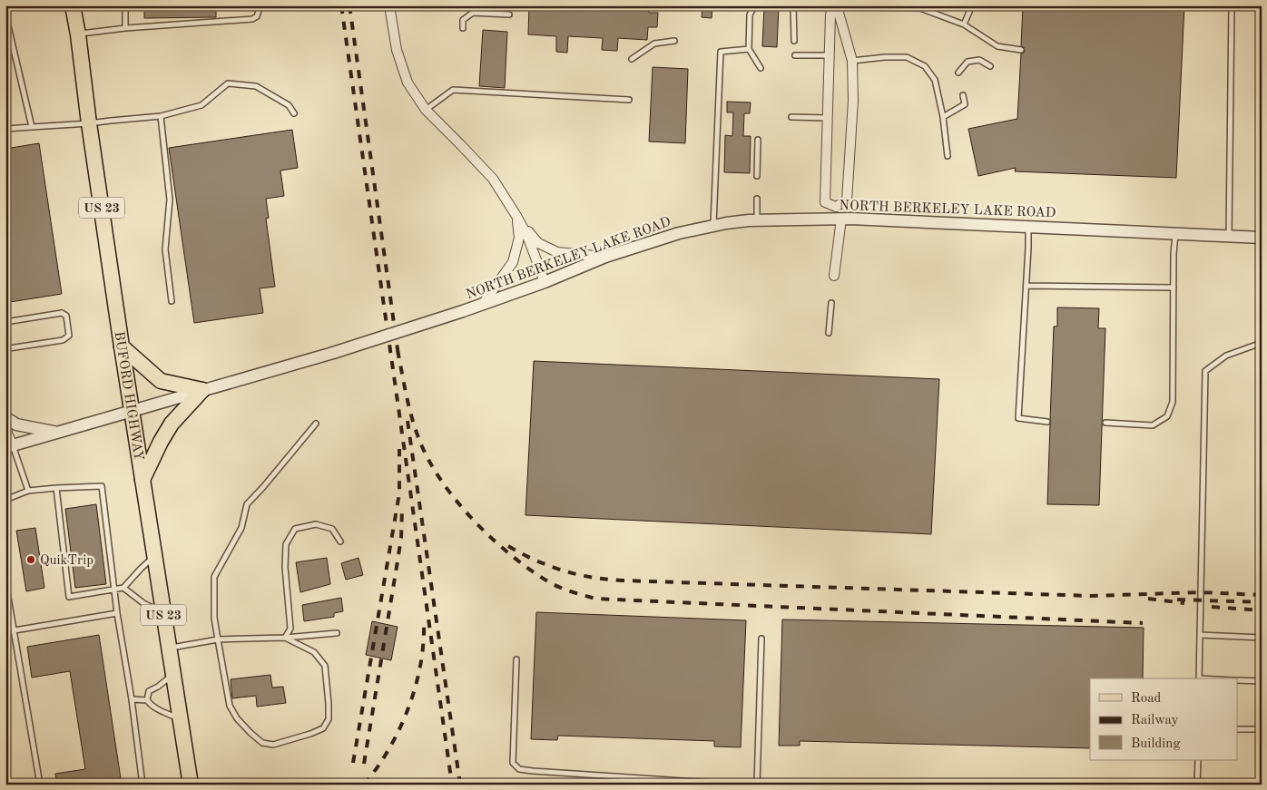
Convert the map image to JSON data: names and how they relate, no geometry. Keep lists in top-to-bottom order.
{
  "streets": {
    "main road": ["US 23", "BUFORD HIGHWAY"],
    "street": ["NORTH BERKELEY LAKE ROAD"]
  },
  "crossings": [
    ["NORTH BERKELEY LAKE ROAD", "BUFORD HIGHWAY"]
  ],
  "places": ["QuikTrip"],
  "legend": ["Road", "Railway", "Building"]
}
